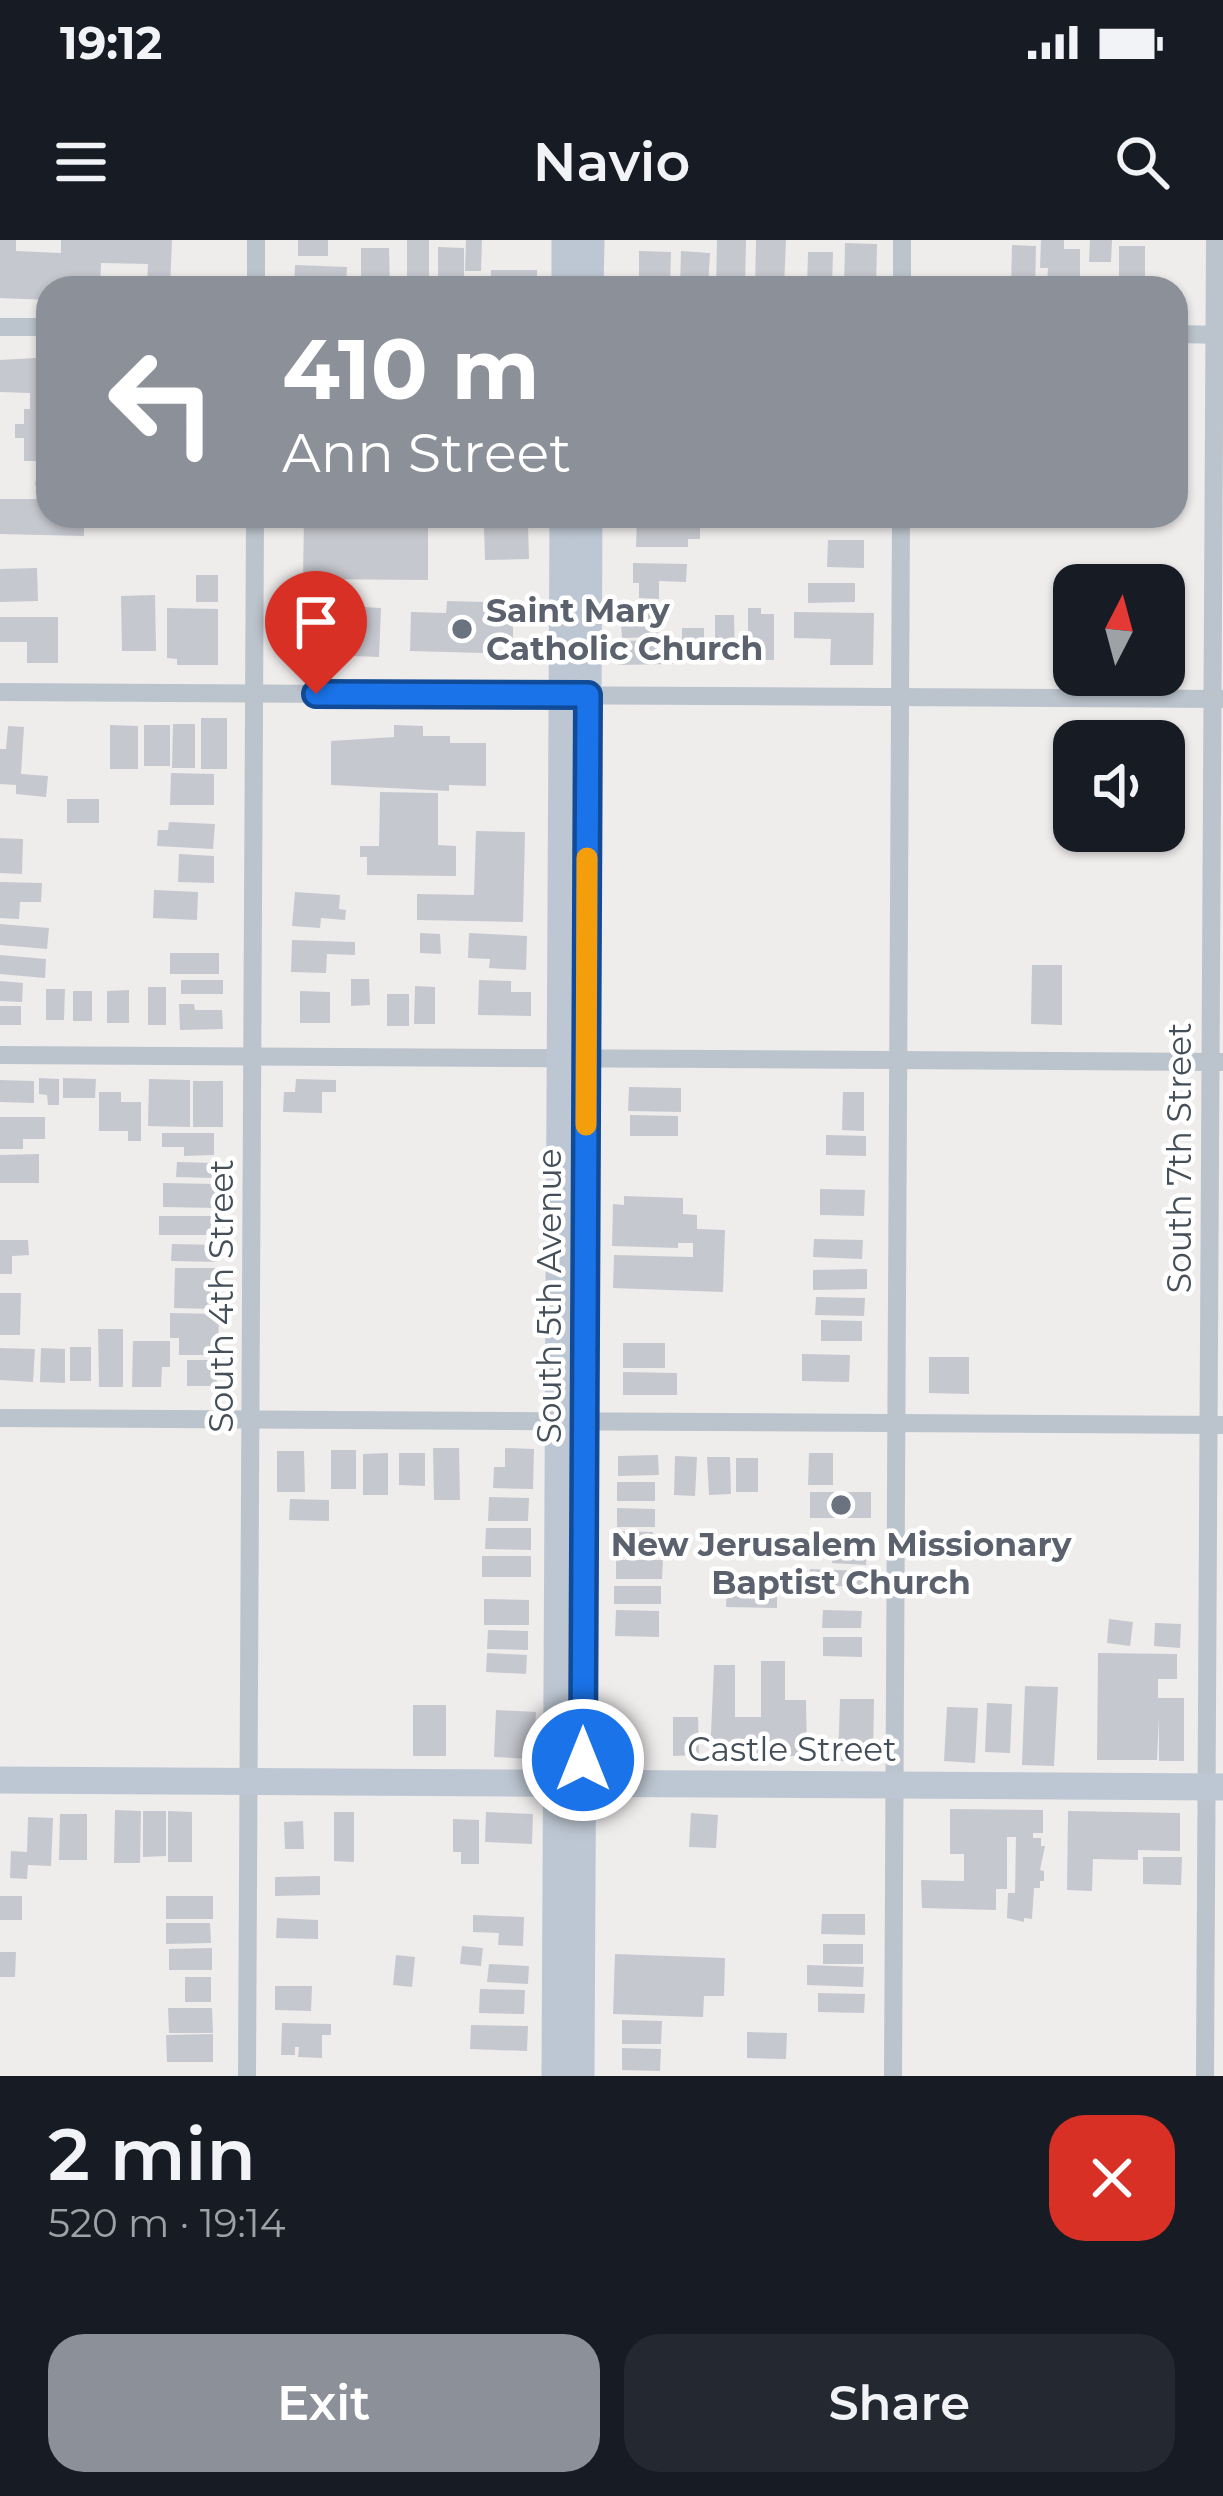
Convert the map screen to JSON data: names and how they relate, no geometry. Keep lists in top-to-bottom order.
{
  "streets": {
    "street": [
      "South 7th Street",
      "South 4th Street",
      "South 5th Avenue",
      "Castle Street"
    ]
  },
  "crossings": [
    ["South 7th Street", "Castle Street"],
    ["South 4th Street", "Castle Street"],
    ["South 5th Avenue", "Castle Street"]
  ],
  "places": ["Saint Mary Catholic Church", "New Jerusalem Missionary Baptist Church"],
  "north": "top",
  "page": {
    "status": "19:12",
    "header": "Navio",
    "turn": ["410 m", "Ann Street"],
    "heading": ["2 min", "520 m · 19:14"],
    "buttons": ["Exit", "Share"]
  }
}
